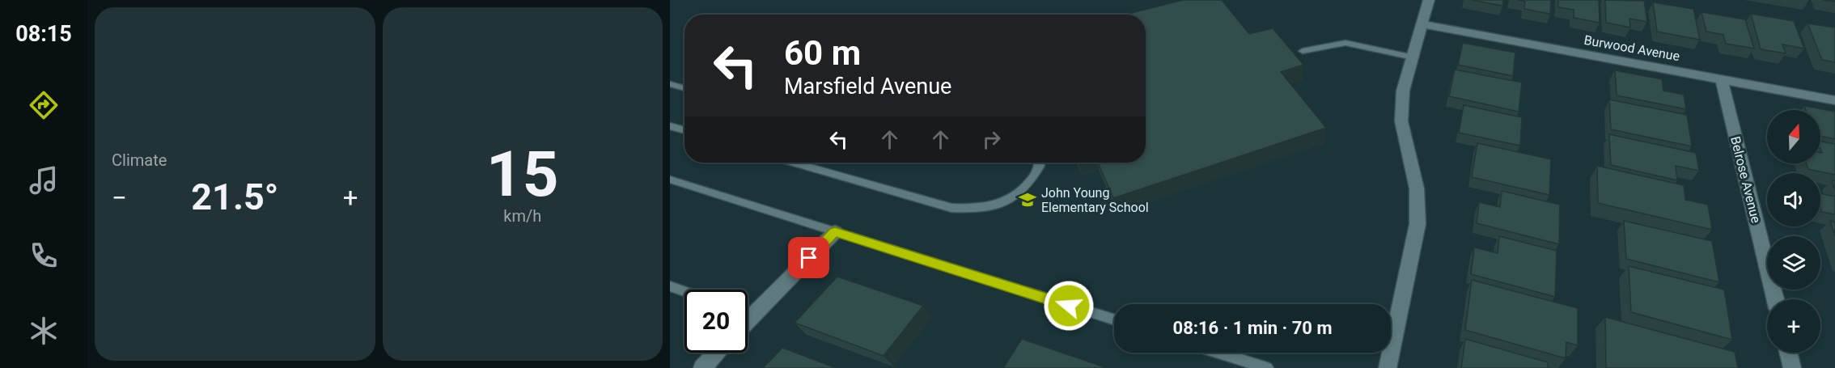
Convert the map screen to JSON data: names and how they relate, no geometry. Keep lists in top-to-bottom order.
{
  "streets": {
    "street": ["Burwood Avenue", "Belrose Avenue"]
  },
  "crossings": [
    ["Burwood Avenue", "Belrose Avenue"]
  ],
  "places": {
    "school or university": ["John Young Elementary School"]
  },
  "north": "top",
  "page": {
    "tabs": "08:15",
    "tile": [
      "Climate",
      ["15", "km/h"]
    ],
    "turn": ["60 m", "Marsfield Avenue"],
    "map_buttons": "+",
    "heat": ["−", "21.5°", "+"],
    "limit": "20",
    "trip": "08:16 · 1 min · 70 m"
  }
}
